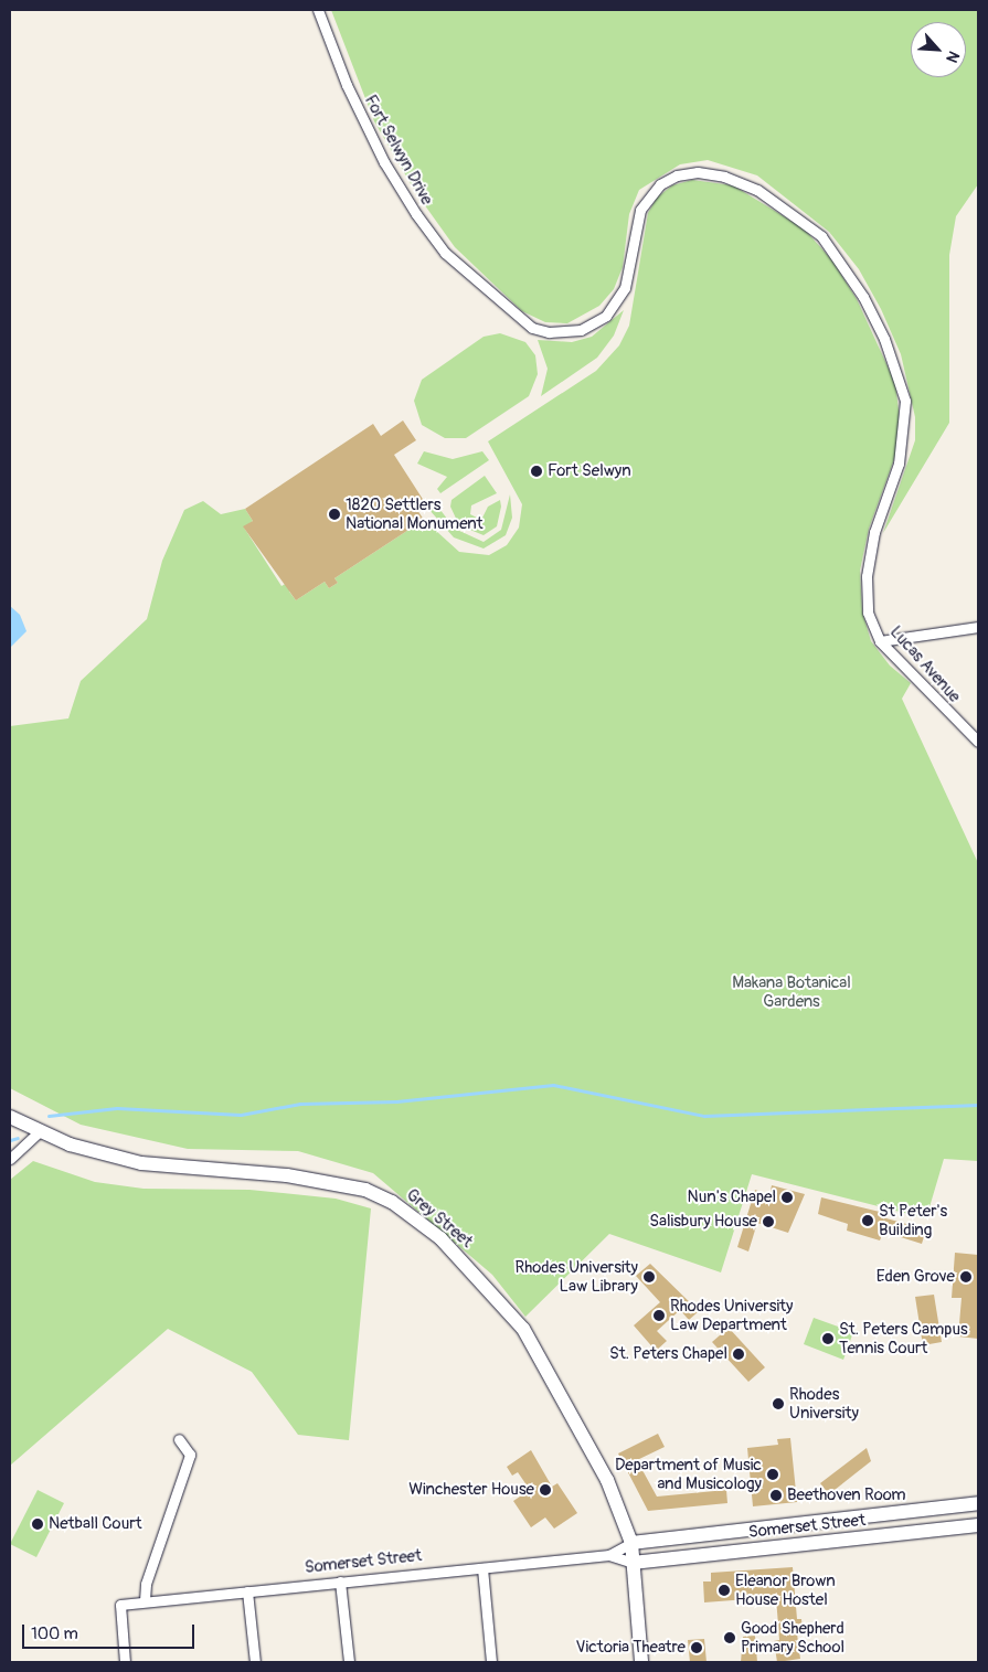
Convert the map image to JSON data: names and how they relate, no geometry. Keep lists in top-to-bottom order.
{
  "streets": {
    "main road": ["Grey Street", "Somerset Street"],
    "street": ["Fort Selwyn Drive", "Lucas Avenue"]
  },
  "crossings": [
    ["Fort Selwyn Drive", "Lucas Avenue"],
    ["Grey Street", "Somerset Street"]
  ],
  "parks": ["Makana Botanical Gardens"],
  "places": [
    "Fort Selwyn",
    "1820 Settlers National Monument",
    "Nun's Chapel",
    "St Peter's Building",
    "Salisbury House",
    "Rhodes University Law Library",
    "Eden Grove",
    "Rhodes University Law Department",
    "St. Peters Campus Tennis Court",
    "St. Peters Chapel",
    "Rhodes University",
    "Department of Music and Musicology",
    "Winchester House",
    "Beethoven Room",
    "Netball Court",
    "Eleanor Brown House Hostel",
    "Good Shepherd Primary School",
    "Victoria Theatre"
  ],
  "scale_bar": "100 m",
  "north": "bottom right"
}
